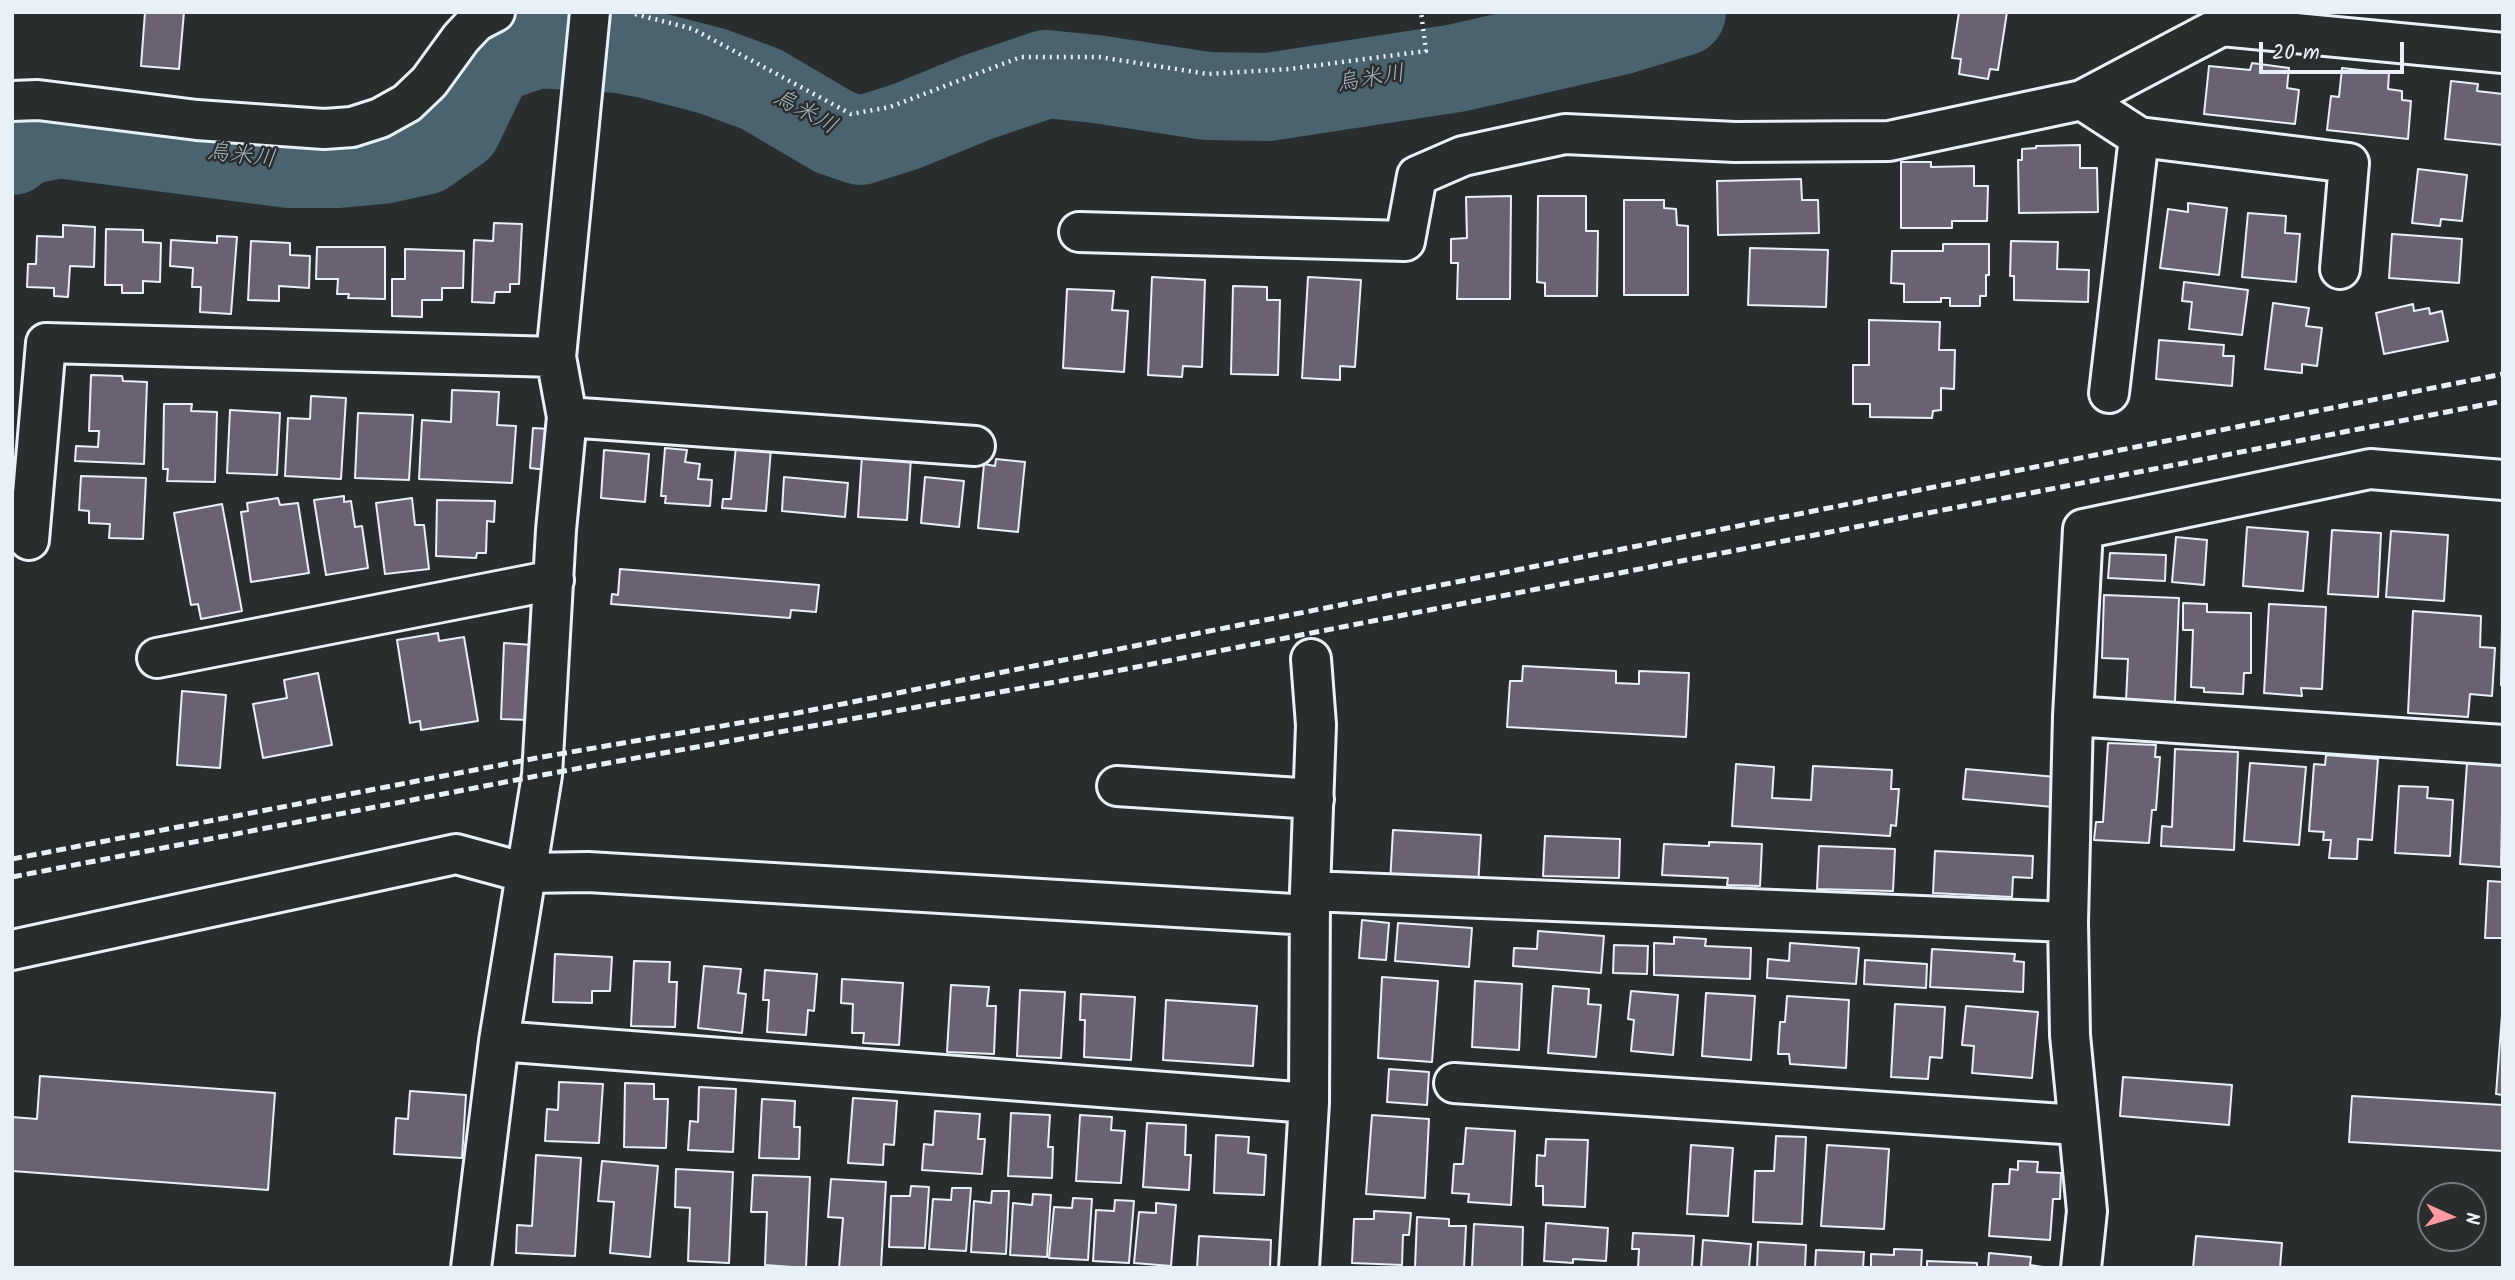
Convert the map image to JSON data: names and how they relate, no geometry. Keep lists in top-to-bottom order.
{
  "water": ["烏米川"],
  "scale_bar": "20 m",
  "north": "right"
}
